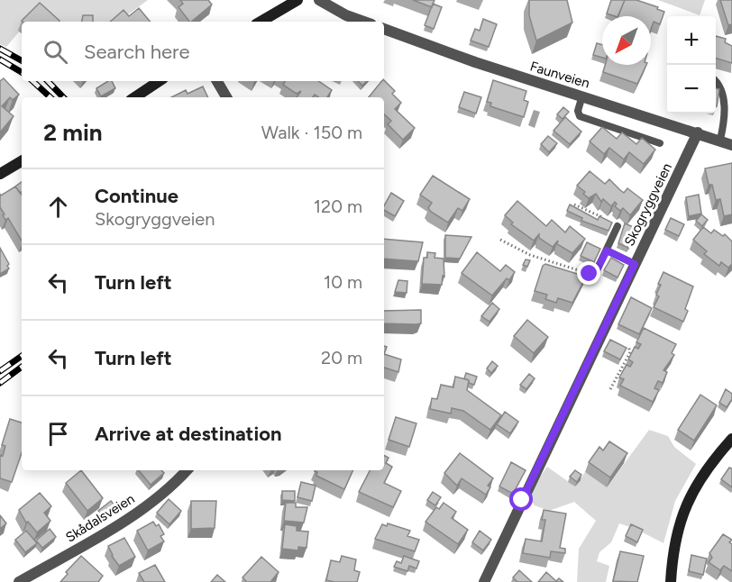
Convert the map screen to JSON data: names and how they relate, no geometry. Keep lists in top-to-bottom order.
{
  "streets": {
    "street": ["Faunveien", "Skogryggveien", "Skådalsveien"]
  },
  "crossings": [
    ["Faunveien", "Skogryggveien"]
  ],
  "north": "bottom left",
  "page": {
    "map_buttons": ["+", "−"],
    "search": "Search here",
    "heading": ["2 min", "Walk · 150 m"],
    "list": [
      ["Continue", "Skogryggveien", "120 m"],
      ["Turn left", "10 m"],
      ["Turn left", "20 m"],
      "Arrive at destination"
    ]
  }
}
